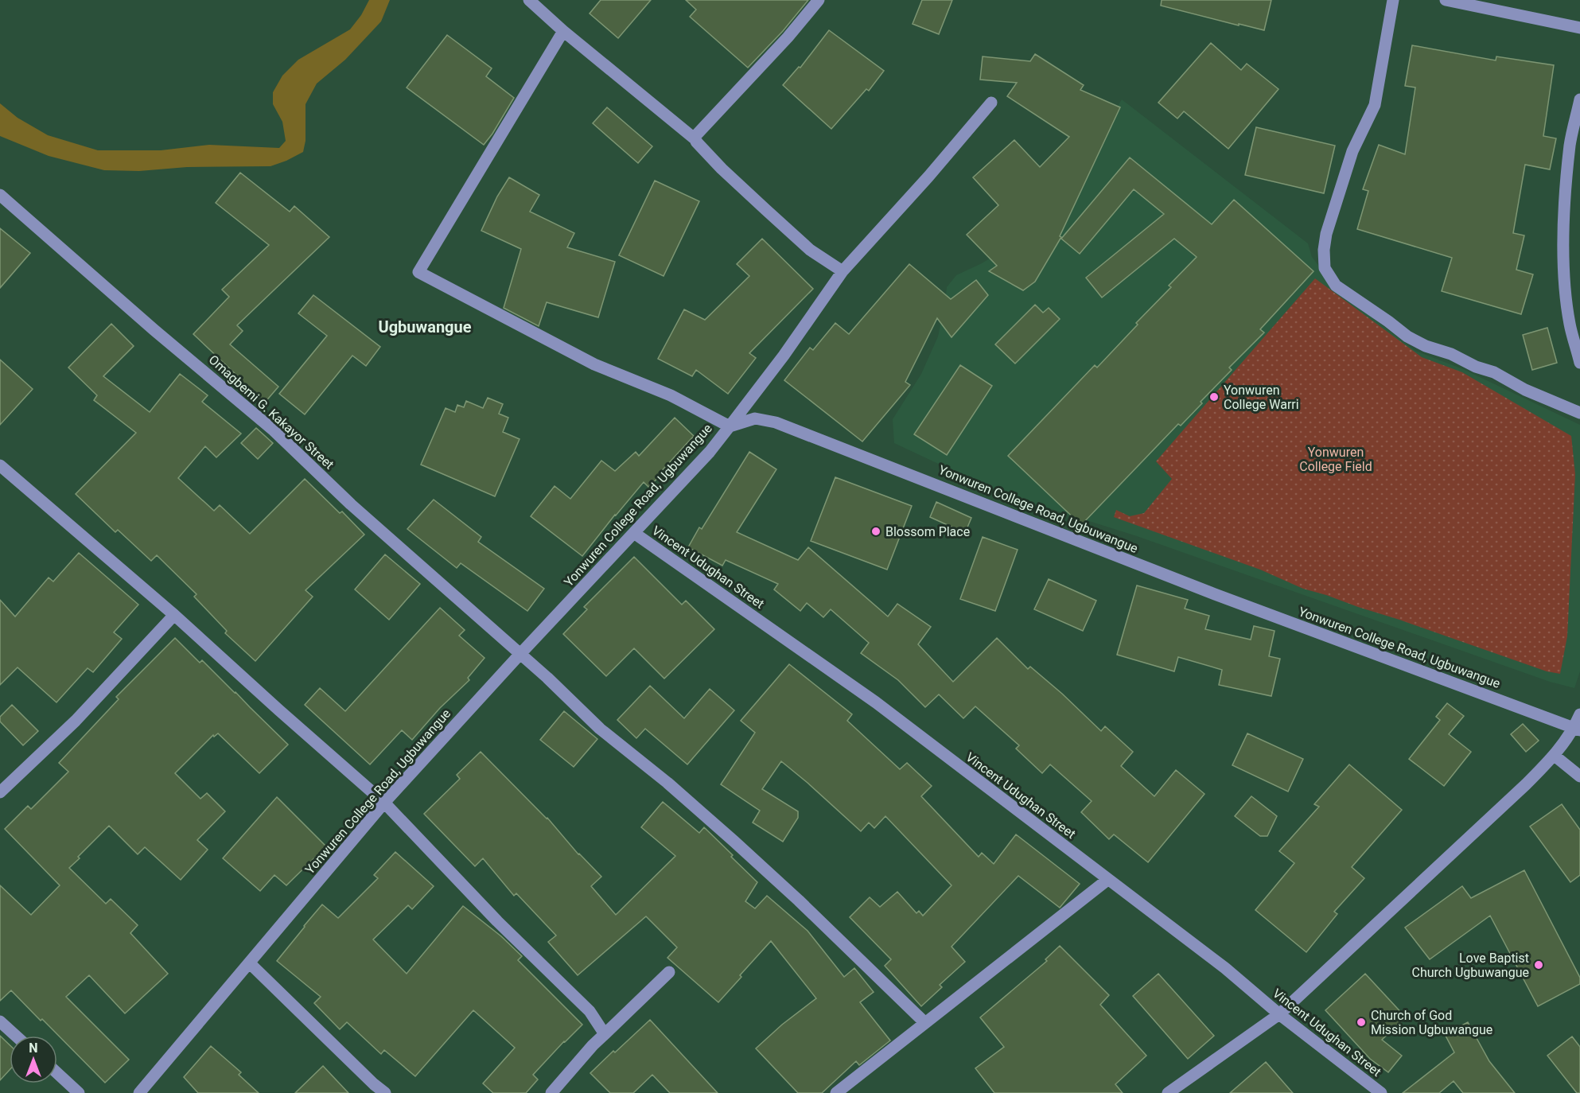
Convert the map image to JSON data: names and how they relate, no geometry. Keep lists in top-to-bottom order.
{
  "streets": {
    "street": ["Omagbemi G. Kakayor Street", "Yonwuren College Road, Ugbuwangue", "Vincent Udughan Street"]
  },
  "crossings": [
    ["Omagbemi G. Kakayor Street", "Yonwuren College Road, Ugbuwangue"],
    ["Yonwuren College Road, Ugbuwangue", "Vincent Udughan Street"]
  ],
  "districts": ["Ugbuwangue"],
  "parks": ["Yonwuren College Field"],
  "places": [
    "Yonwuren College Warri",
    "Blossom Place",
    "Love Baptist Church Ugbuwangue",
    "Church of God Mission Ugbuwangue"
  ],
  "north": "top"
}
